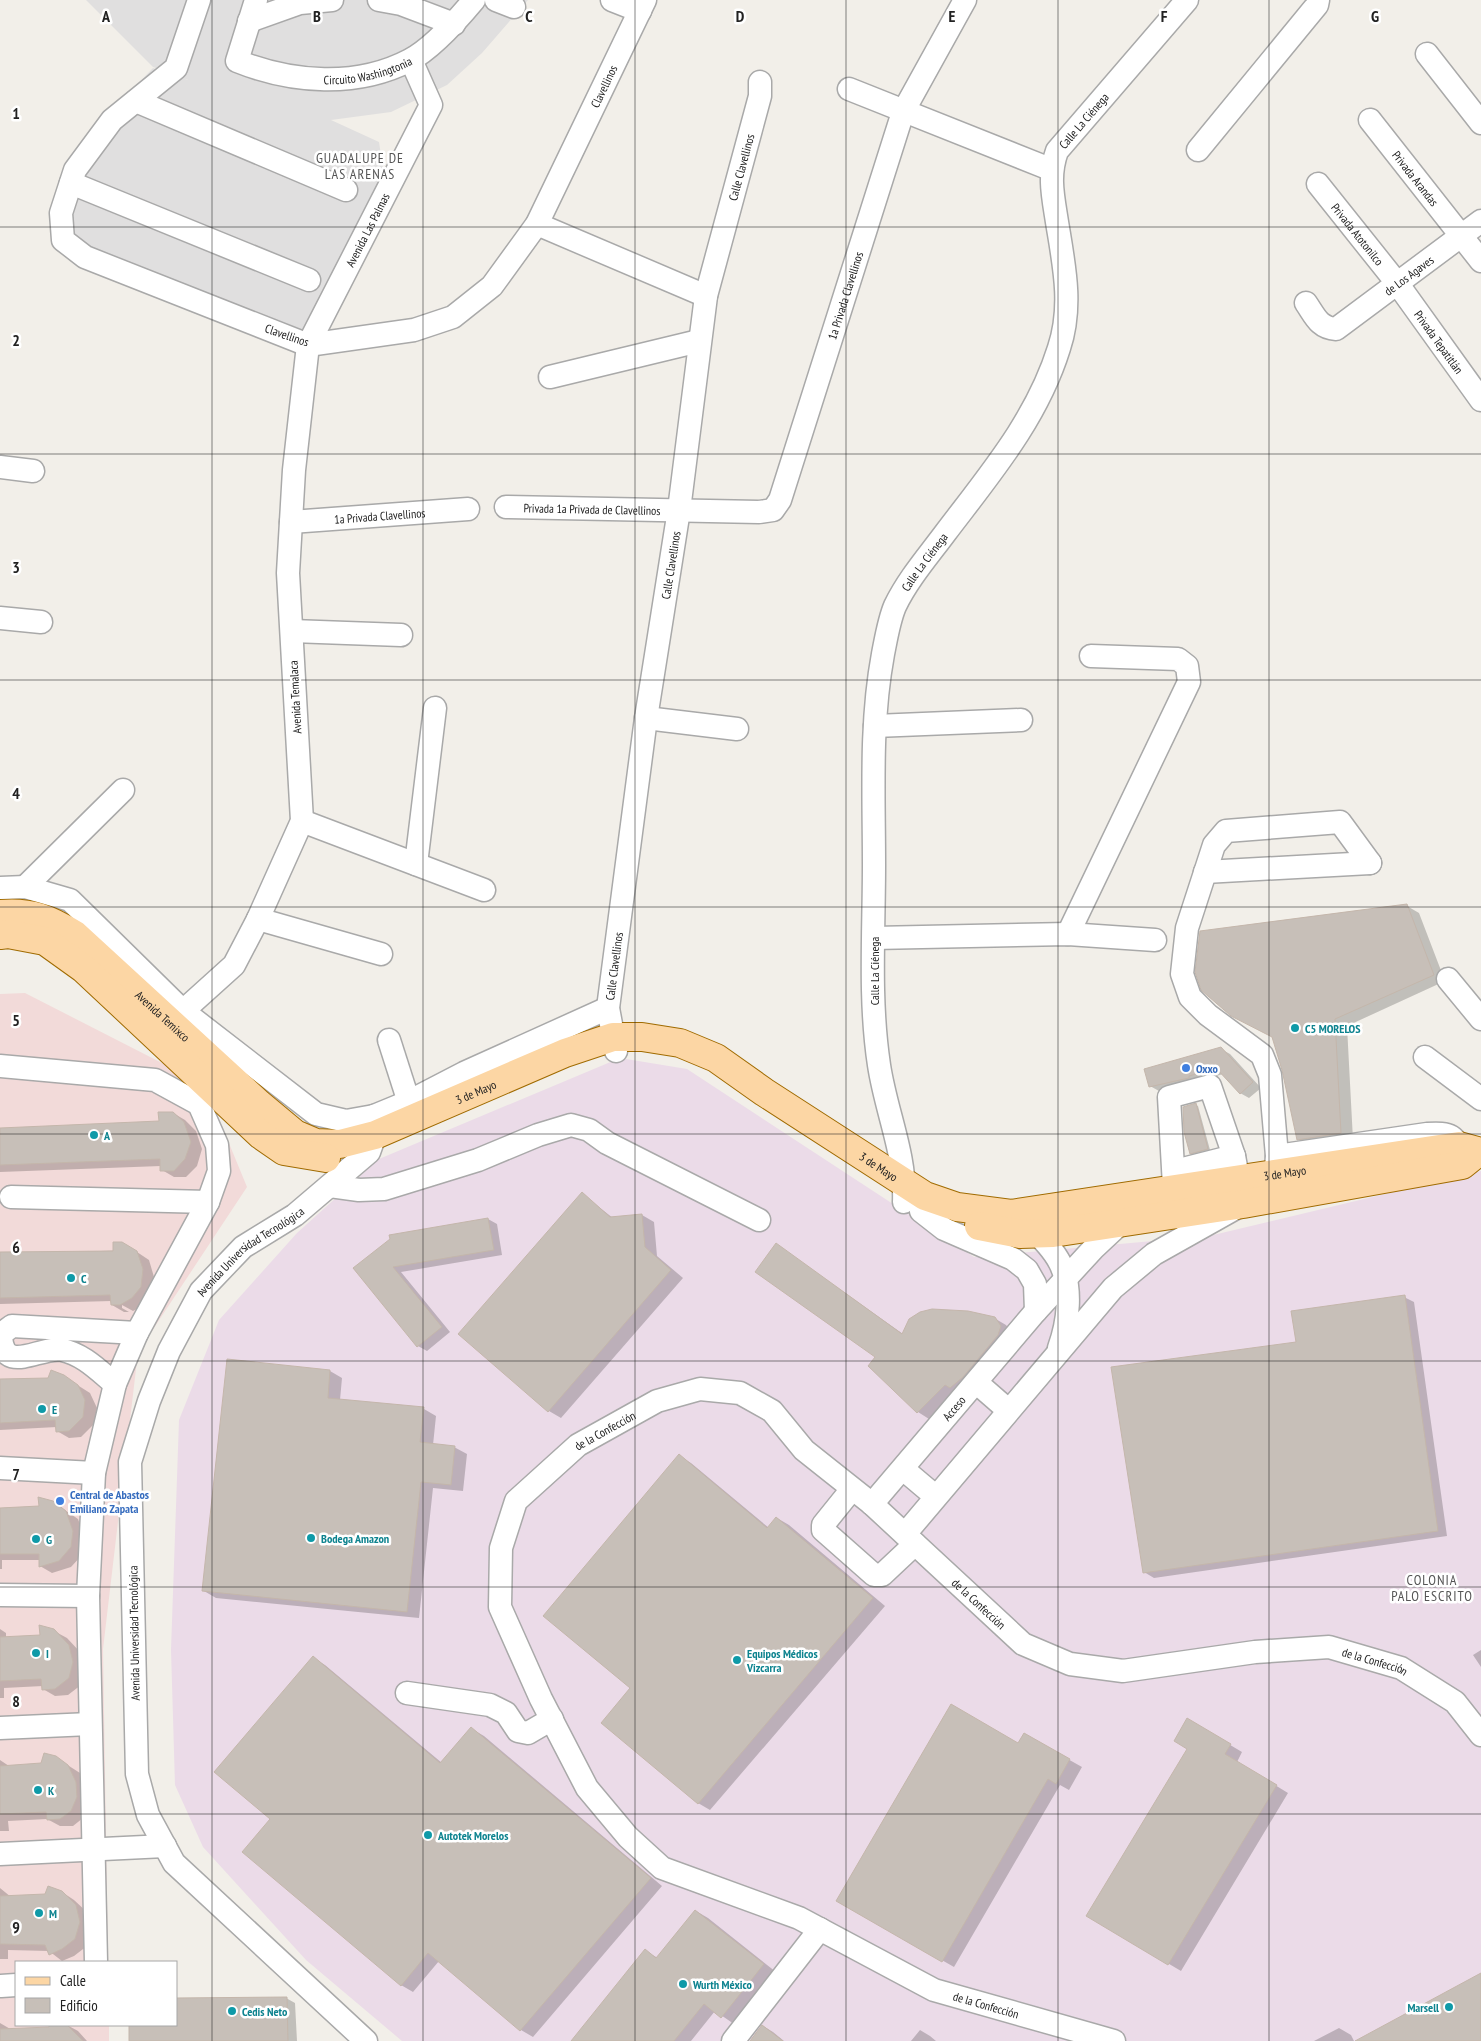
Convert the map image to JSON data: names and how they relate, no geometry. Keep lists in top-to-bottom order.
{
  "streets": {
    "main road": ["Avenida Temixco", "3 de Mayo"],
    "street": [
      "Circuito Washingtonia",
      "Clavellinos",
      "Calle La Ciénega",
      "Calle Clavellinos",
      "Privada Arandas",
      "Avenida Las Palmas",
      "Privada Atotonilco",
      "de Los Agaves",
      "1a Privada Clavellinos",
      "Privada Tepatitlán",
      "Privada 1a Privada de Clavellinos",
      "Avenida Temalaca",
      "Avenida Universidad Tecnológica",
      "Acceso",
      "de la Confección"
    ]
  },
  "crossings": [
    ["Circuito Washingtonia", "Avenida Las Palmas"],
    ["Clavellinos", "Avenida Las Palmas"],
    ["Clavellinos", "Avenida Temalaca"],
    ["Calle La Ciénega", "3 de Mayo"],
    ["Calle Clavellinos", "1a Privada Clavellinos"],
    ["Calle Clavellinos", "Privada 1a Privada de Clavellinos"],
    ["Calle Clavellinos", "3 de Mayo"],
    ["Privada Arandas", "de Los Agaves"],
    ["Avenida Las Palmas", "Avenida Temalaca"],
    ["Privada Atotonilco", "de Los Agaves"],
    ["Privada Atotonilco", "Privada Tepatitlán"],
    ["de Los Agaves", "Privada Tepatitlán"],
    ["1a Privada Clavellinos", "Privada 1a Privada de Clavellinos"],
    ["1a Privada Clavellinos", "Avenida Temalaca"],
    ["Avenida Temixco", "3 de Mayo"],
    ["3 de Mayo", "Avenida Universidad Tecnológica"],
    ["3 de Mayo", "Acceso"],
    ["Acceso", "de la Confección"]
  ],
  "districts": ["GUADALUPE DE LAS ARENAS", "COLONIA PALO ESCRITO"],
  "places": [
    "C5 MORELOS",
    "Oxxo",
    "A",
    "C",
    "E",
    "Central de Abastos Emiliano Zapata",
    "Bodega Amazon",
    "G",
    "I",
    "Equipos Médicos Vizcarra",
    "K",
    "Autotek Morelos",
    "M",
    "Wurth México",
    "Marsell",
    "Cedis Neto"
  ],
  "legend": ["Calle", "Edificio"],
  "grid": {
    "columns": [
      "A",
      "B",
      "C",
      "D",
      "E",
      "F",
      "G"
    ],
    "rows": [
      "1",
      "2",
      "3",
      "4",
      "5",
      "6",
      "7",
      "8",
      "9"
    ]
  }
}
